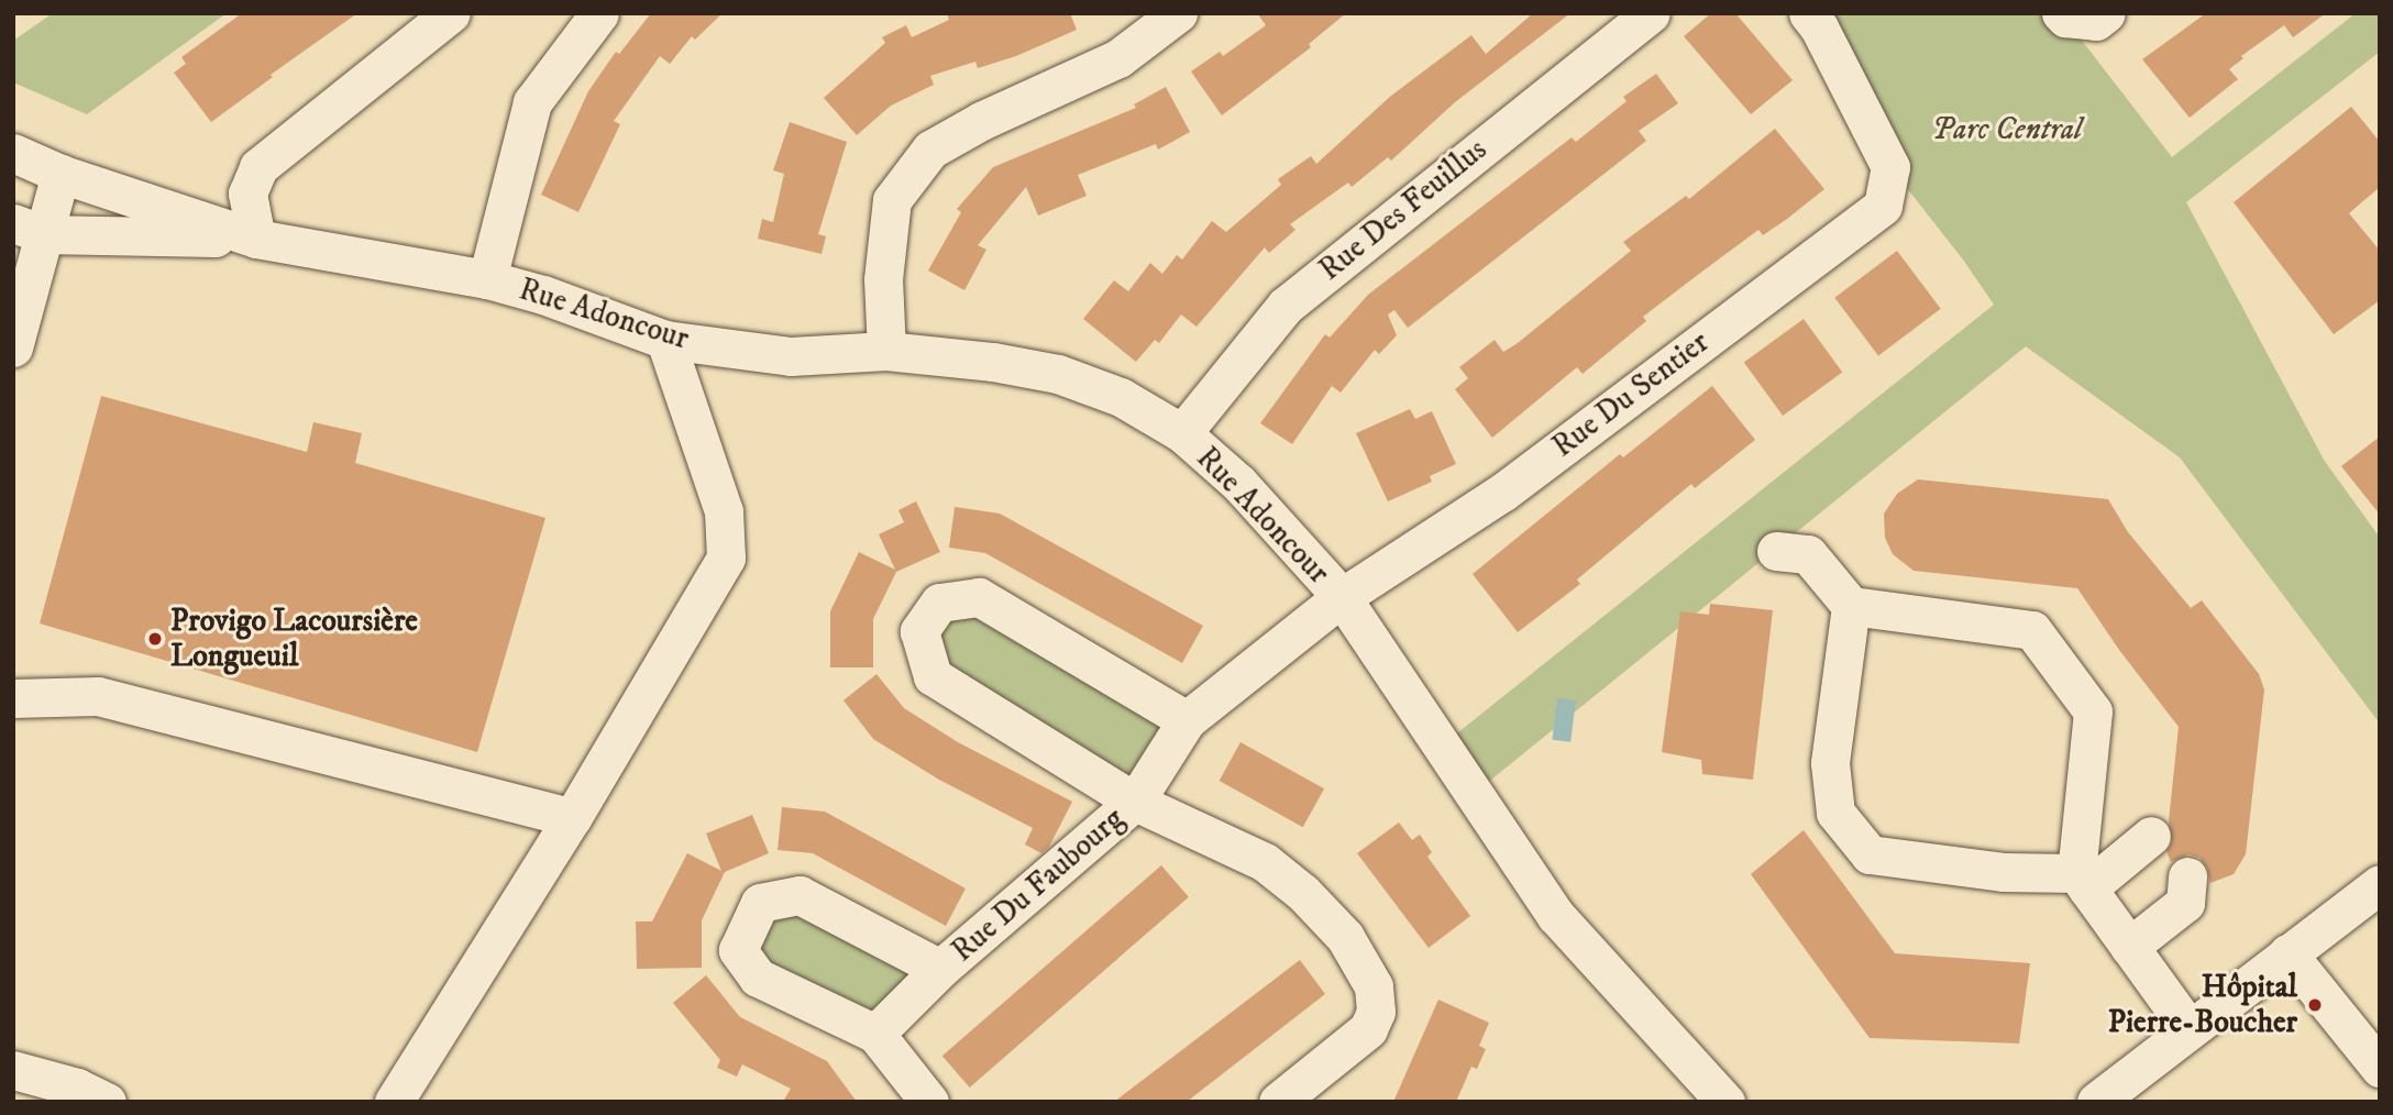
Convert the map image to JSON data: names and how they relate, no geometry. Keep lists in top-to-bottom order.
{
  "streets": {
    "street": [
      "Rue Des Feuillus",
      "Rue Adoncour",
      "Rue Du Sentier",
      "Rue Du Faubourg"
    ]
  },
  "crossings": [
    ["Rue Des Feuillus", "Rue Adoncour"],
    ["Rue Adoncour", "Rue Du Sentier"],
    ["Rue Adoncour", "Rue Du Faubourg"],
    ["Rue Du Sentier", "Rue Du Faubourg"]
  ],
  "parks": ["Parc Central"],
  "places": ["Provigo Lacoursière Longueuil", "Hôpital Pierre-Boucher"]
}
